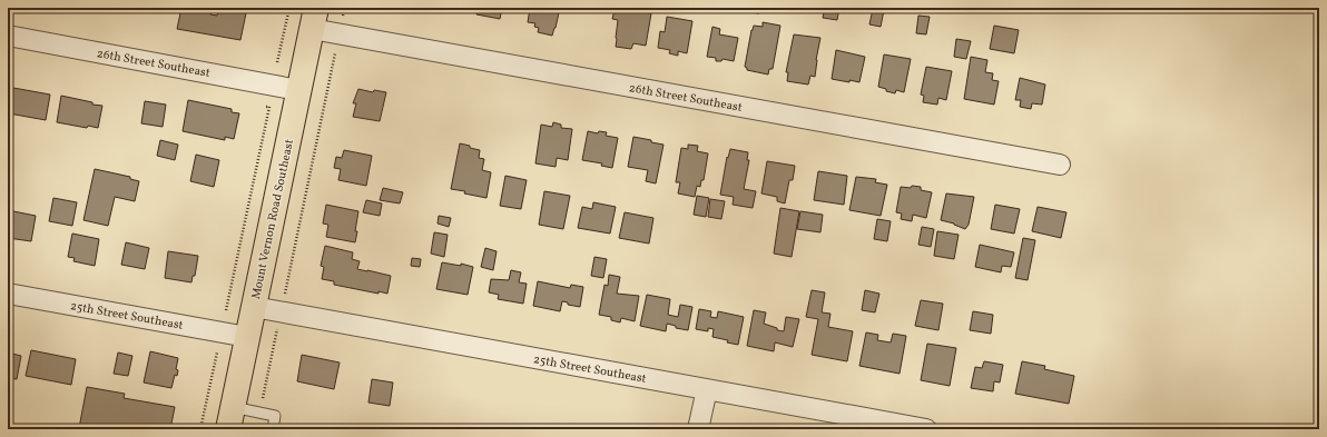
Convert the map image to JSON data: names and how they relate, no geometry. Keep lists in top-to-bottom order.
{
  "streets": {
    "main road": ["Mount Vernon Road Southeast"],
    "street": ["26th Street Southeast", "25th Street Southeast"]
  },
  "crossings": [
    ["26th Street Southeast", "Mount Vernon Road Southeast"],
    ["Mount Vernon Road Southeast", "25th Street Southeast"]
  ]
}
